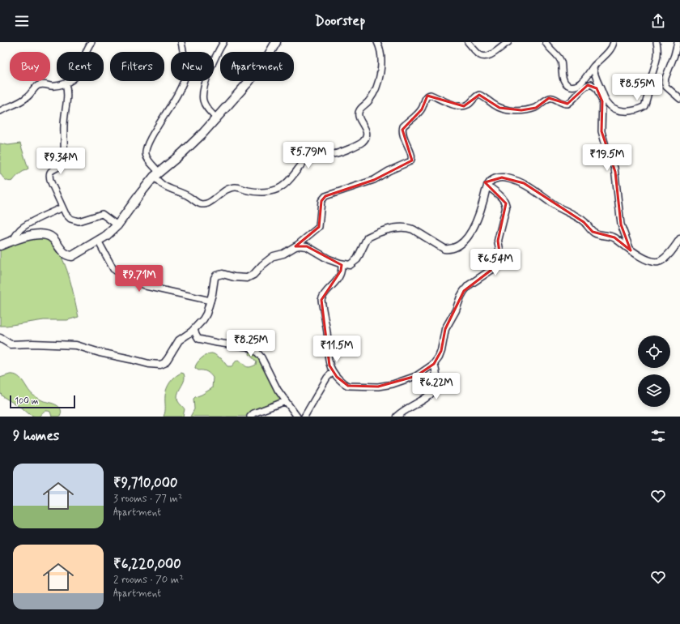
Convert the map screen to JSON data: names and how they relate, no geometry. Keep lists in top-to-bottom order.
{
  "scale_bar": "100 m",
  "page": {
    "header": "Doorstep",
    "chip": [
      "Buy",
      "Rent",
      "Filters",
      "New",
      "Apartment"
    ],
    "price": [
      "₹8.55M",
      "₹5.79M",
      "₹19.5M",
      "₹9.34M",
      "₹6.54M",
      "₹9.71M",
      "₹8.25M",
      "₹11.5M",
      "₹6.22M"
    ],
    "scale": "100 m",
    "heading": "9 homes",
    "list": [
      {
        "name": "₹9,710,000",
        "note": "3 rooms · 77 m² · Apartment"
      },
      {
        "name": "₹6,220,000",
        "note": "2 rooms · 70 m² · Apartment"
      }
    ]
  }
}
